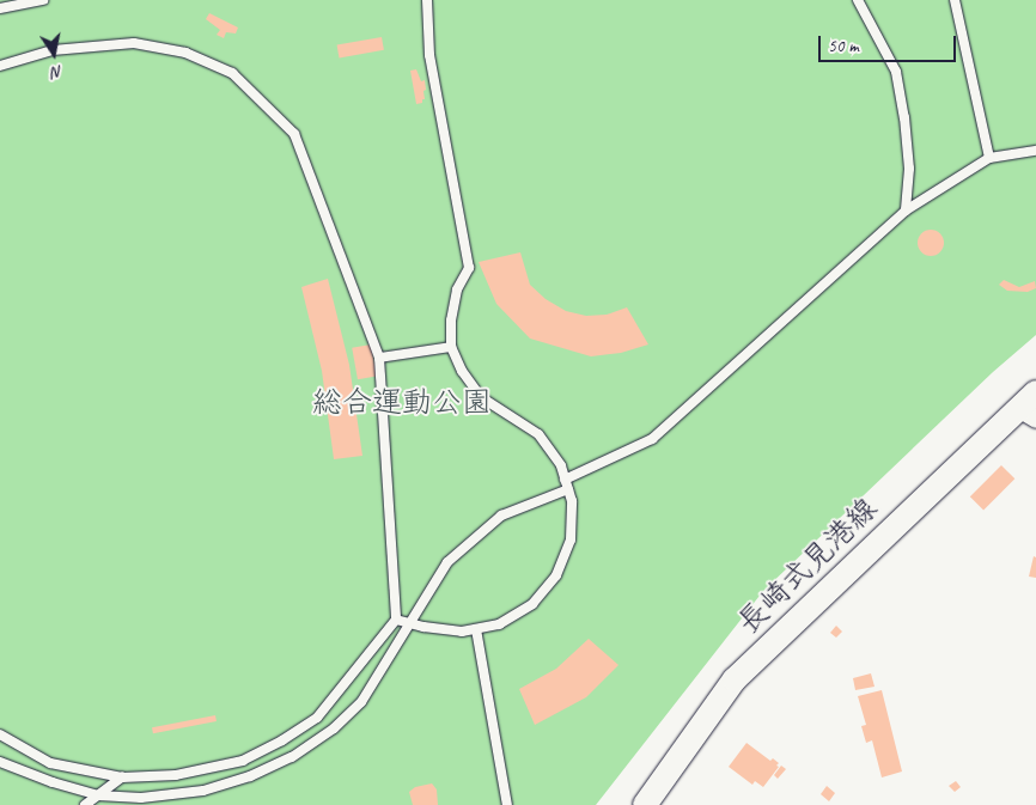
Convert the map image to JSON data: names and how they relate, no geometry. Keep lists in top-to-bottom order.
{
  "streets": {
    "main road": ["長崎式見港線"]
  },
  "parks": ["総合運動公園"],
  "scale_bar": "50 m",
  "north": "bottom"
}
